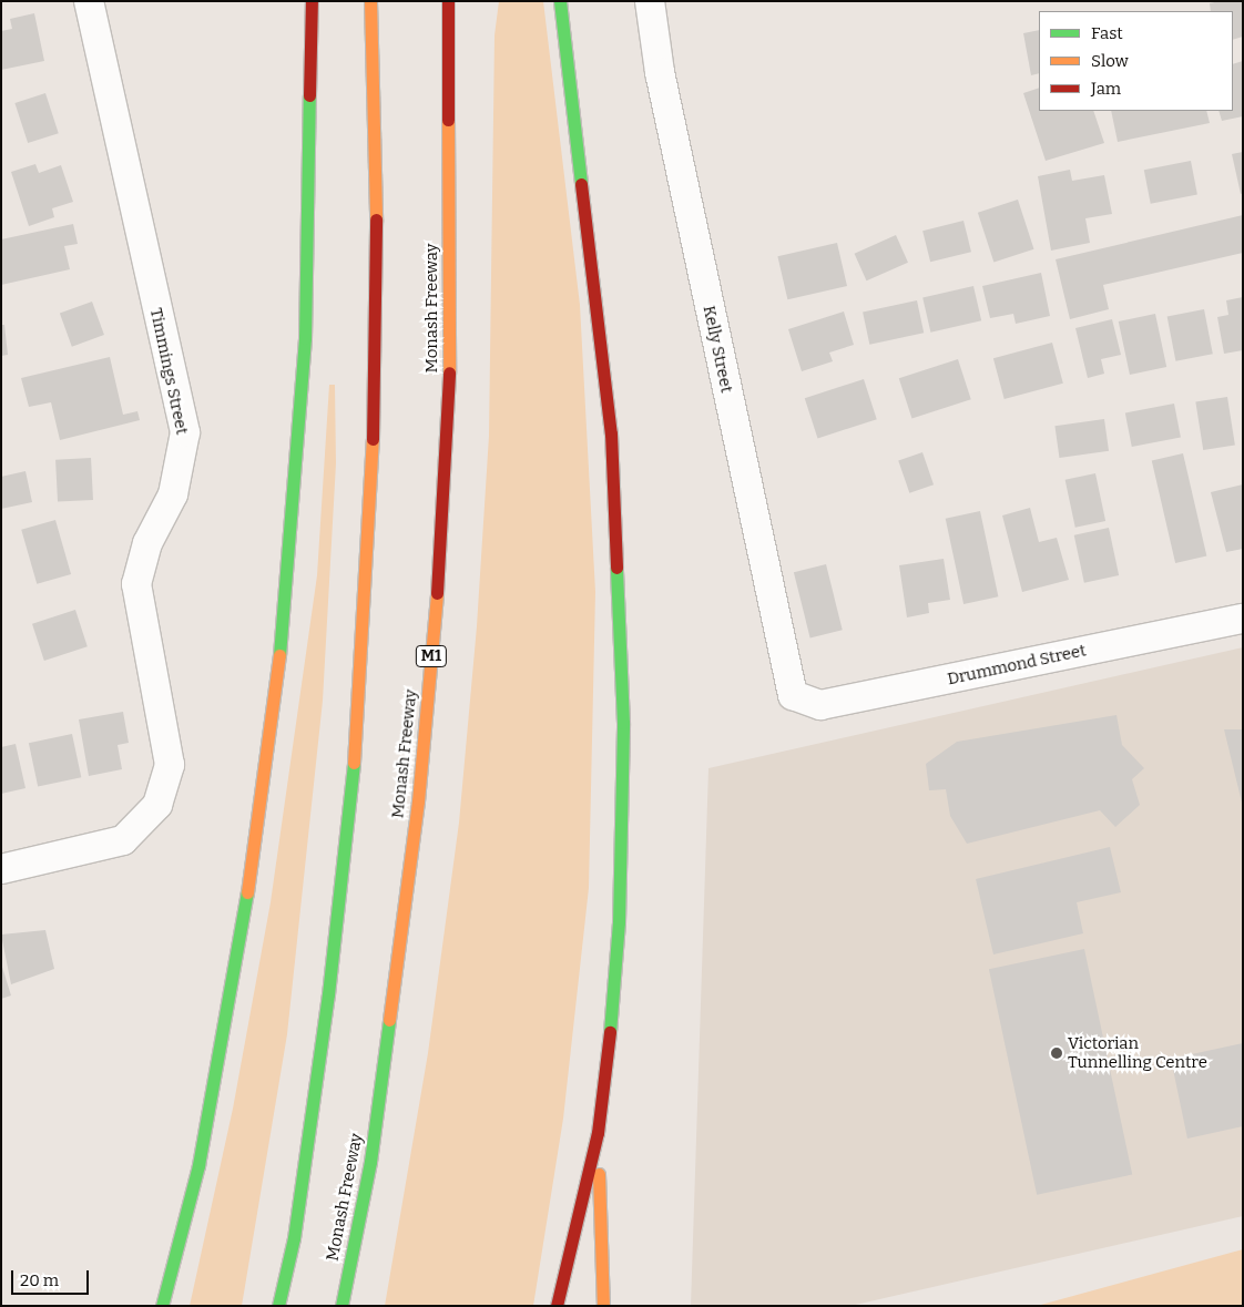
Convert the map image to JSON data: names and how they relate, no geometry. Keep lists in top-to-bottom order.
{
  "streets": {
    "highway": ["Monash Freeway", "M1"],
    "street": ["Kelly Street", "Timmings Street", "Drummond Street"]
  },
  "crossings": [
    ["Kelly Street", "Drummond Street"]
  ],
  "places": ["Victorian Tunnelling Centre"],
  "legend": ["Fast", "Slow", "Jam"],
  "scale_bar": "20 m"
}
